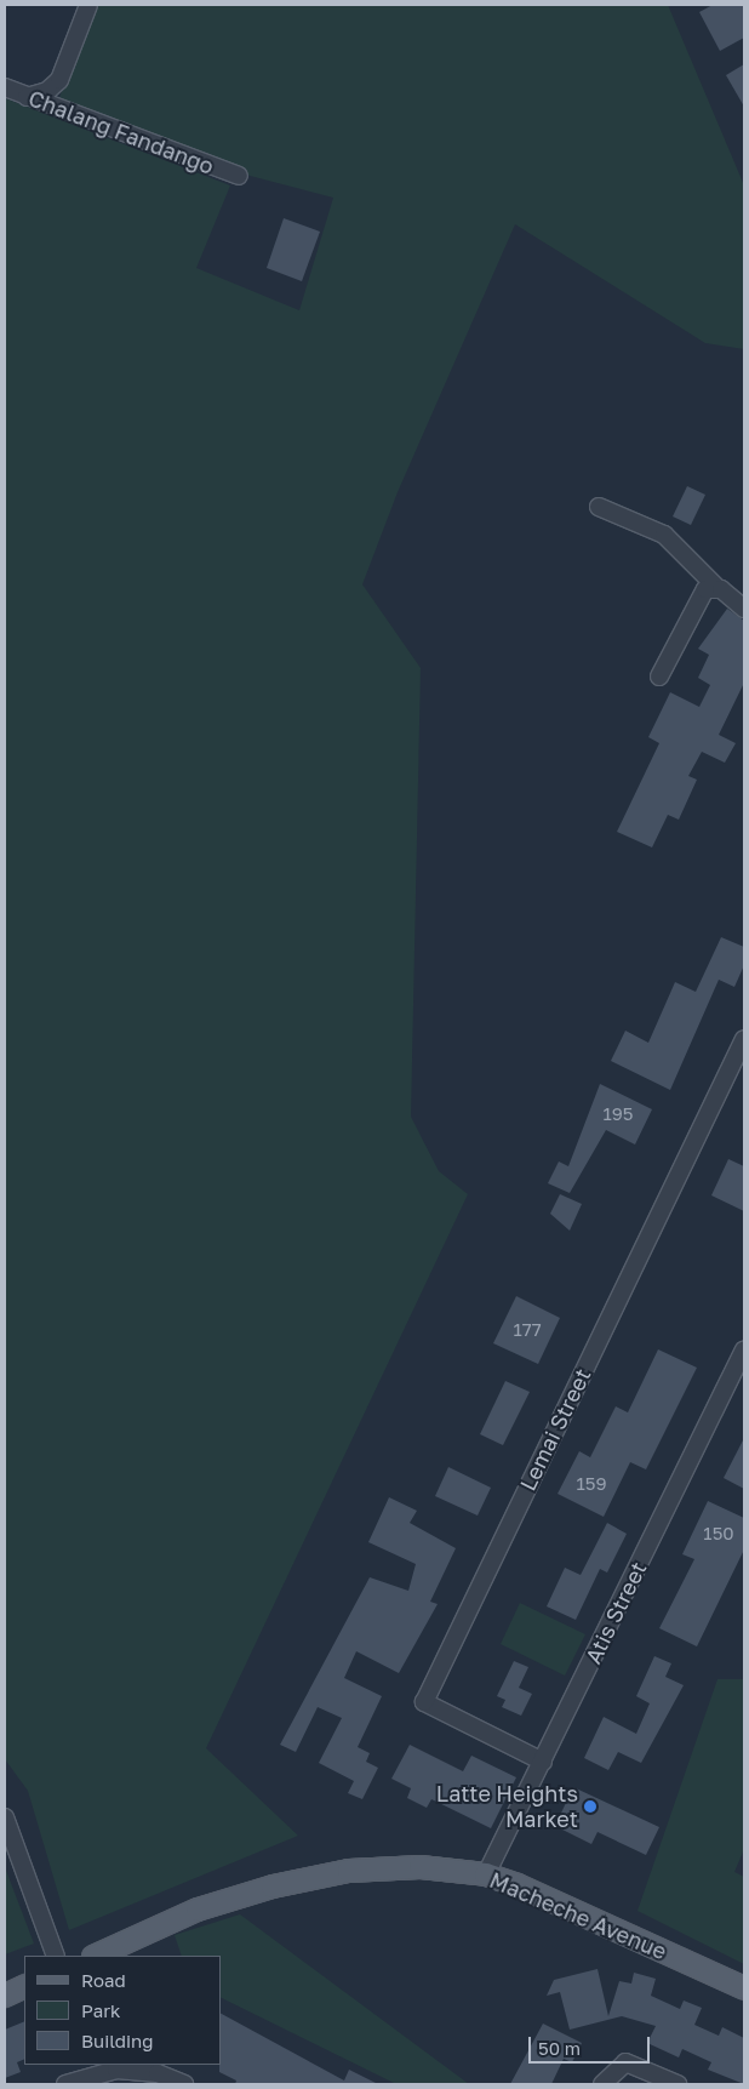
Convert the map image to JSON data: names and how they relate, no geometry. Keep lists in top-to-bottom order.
{
  "streets": {
    "main road": ["Macheche Avenue"],
    "street": ["Chalang Fandango", "Lemai Street", "Atis Street"]
  },
  "crossings": [
    ["Lemai Street", "Atis Street"],
    ["Atis Street", "Macheche Avenue"]
  ],
  "places": ["Latte Heights Market"],
  "house_numbers": [
    "195",
    "177",
    "159",
    "150"
  ],
  "legend": ["Road", "Park", "Building"],
  "scale_bar": "50 m"
}
